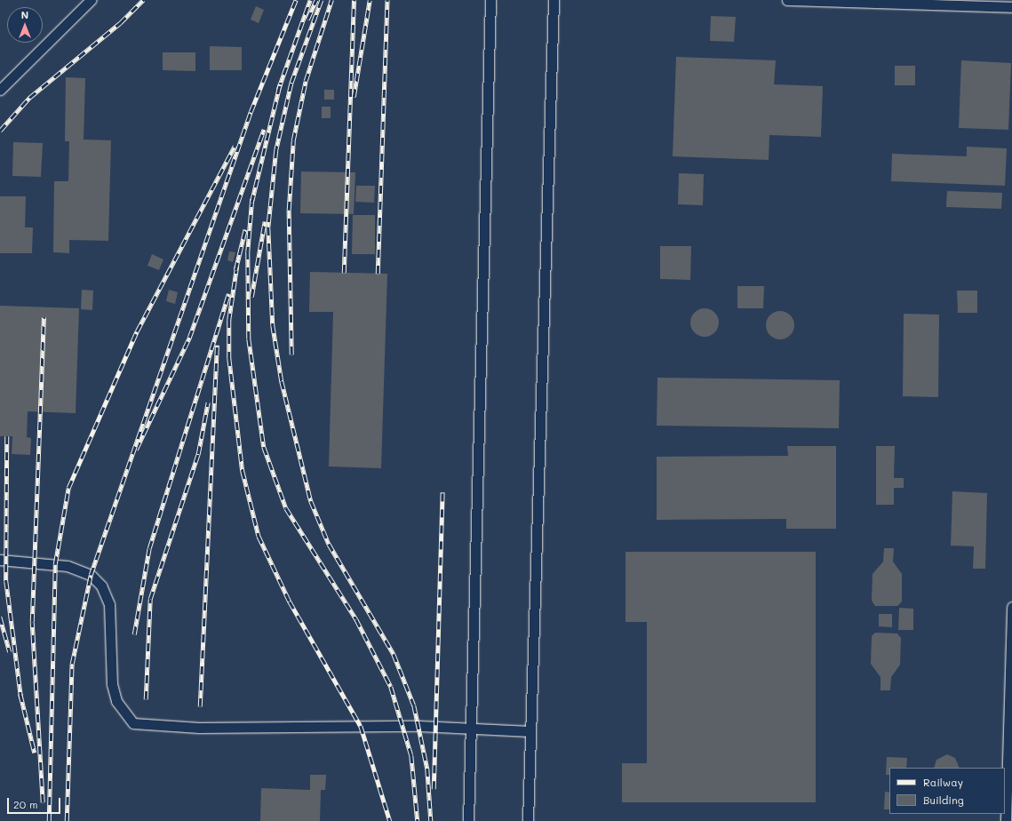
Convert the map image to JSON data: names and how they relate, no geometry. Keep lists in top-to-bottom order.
{
  "legend": ["Railway", "Building"],
  "scale_bar": "20 m",
  "north": "top"
}
